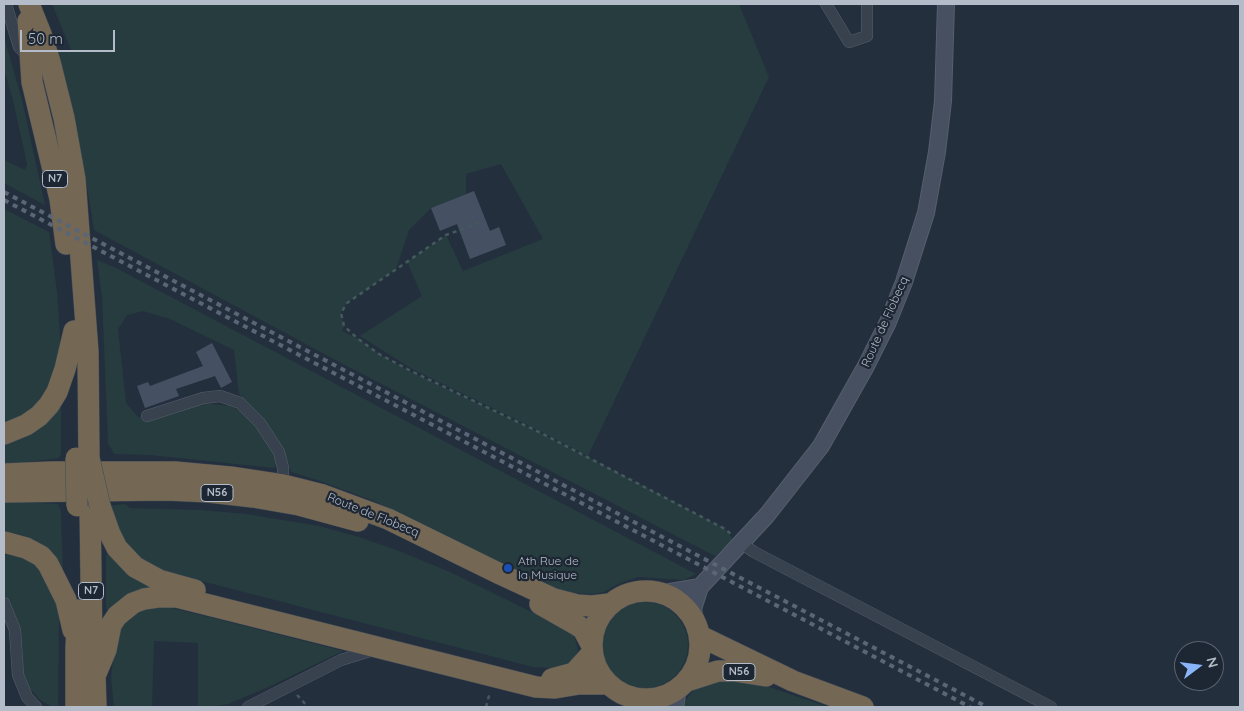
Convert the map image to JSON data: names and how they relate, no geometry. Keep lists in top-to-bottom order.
{
  "streets": {
    "highway": ["N7", "Route de Flobecq", "N56"]
  },
  "crossings": [
    ["Route de Flobecq", "N56"]
  ],
  "places": ["Ath Rue de la Musique"],
  "scale_bar": "50 m",
  "north": "right"
}
